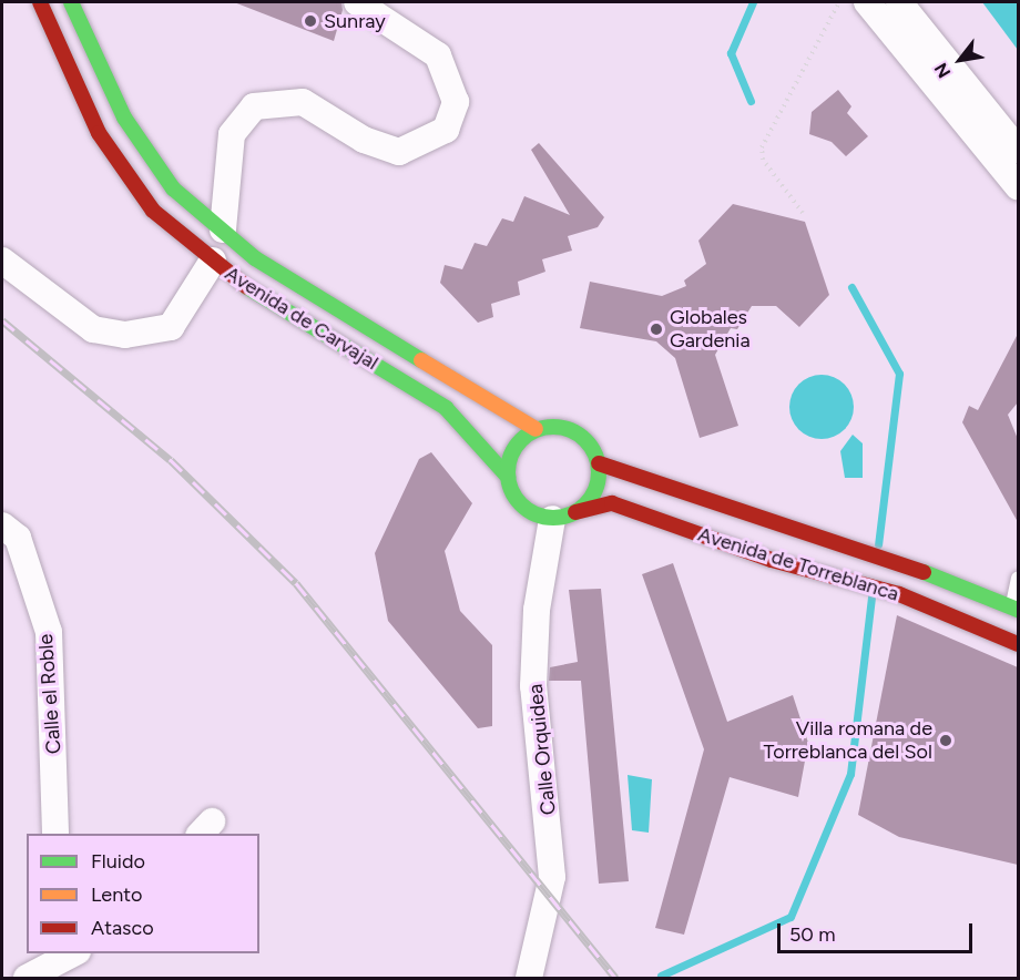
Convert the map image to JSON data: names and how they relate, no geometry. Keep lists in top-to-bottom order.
{
  "streets": {
    "main road": ["Avenida de Carvajal", "Avenida de Torreblanca"],
    "street": ["Calle el Roble", "Calle Orquidea"]
  },
  "crossings": [
    ["Avenida de Carvajal", "Avenida de Torreblanca"],
    ["Avenida de Carvajal", "Calle Orquidea"],
    ["Avenida de Torreblanca", "Calle Orquidea"]
  ],
  "places": ["Sunray", "Globales Gardenia", "Villa romana de Torreblanca del Sol"],
  "legend": ["Fluido", "Lento", "Atasco"],
  "scale_bar": "50 m",
  "north": "bottom left"
}
